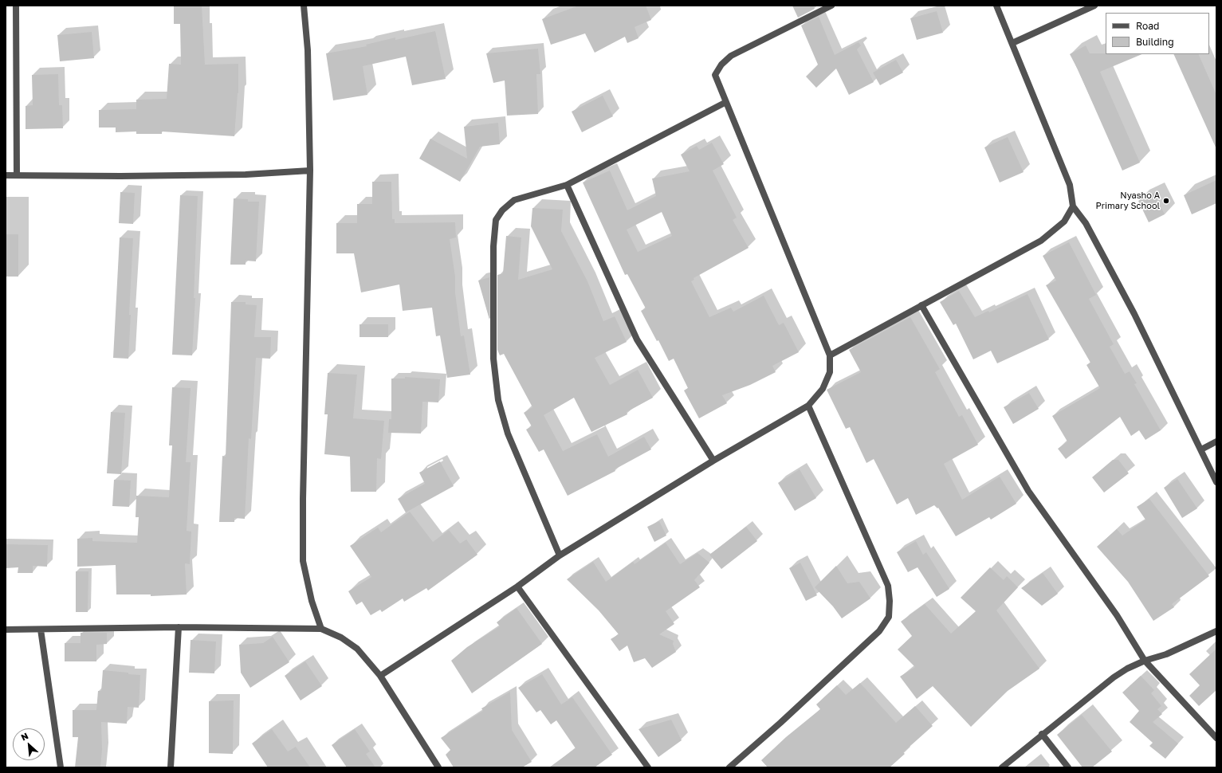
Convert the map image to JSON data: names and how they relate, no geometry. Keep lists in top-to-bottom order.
{
  "places": ["Nyasho A Primary School"],
  "legend": ["Road", "Building"],
  "north": "top left"
}
